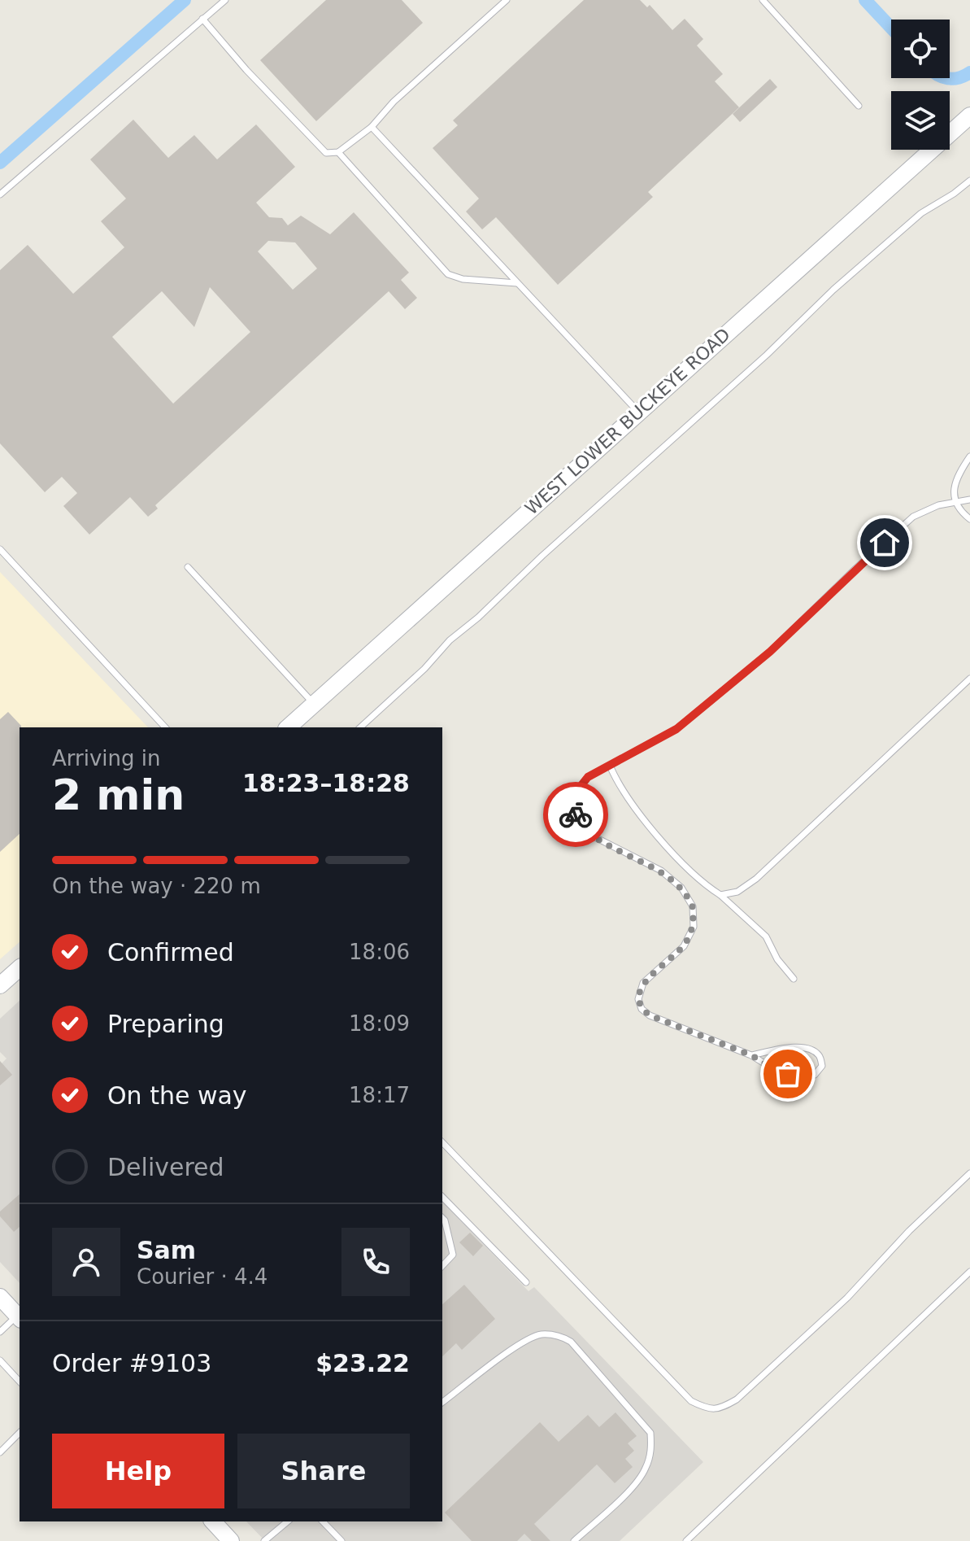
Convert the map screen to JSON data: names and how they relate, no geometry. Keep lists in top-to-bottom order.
{
  "streets": {
    "main road": ["WEST LOWER BUCKEYE ROAD"]
  },
  "page": {
    "heading": ["2 min", "Arriving in", "18:23–18:28"],
    "panel": [
      "Sam",
      "Courier · 4.4",
      "Order #9103",
      "$23.22"
    ],
    "bar": "On the way · 220 m",
    "list": [
      ["Confirmed", "18:06"],
      ["Preparing", "18:09"],
      ["On the way", "18:17"],
      "Delivered"
    ],
    "buttons": ["Help", "Share"]
  }
}
